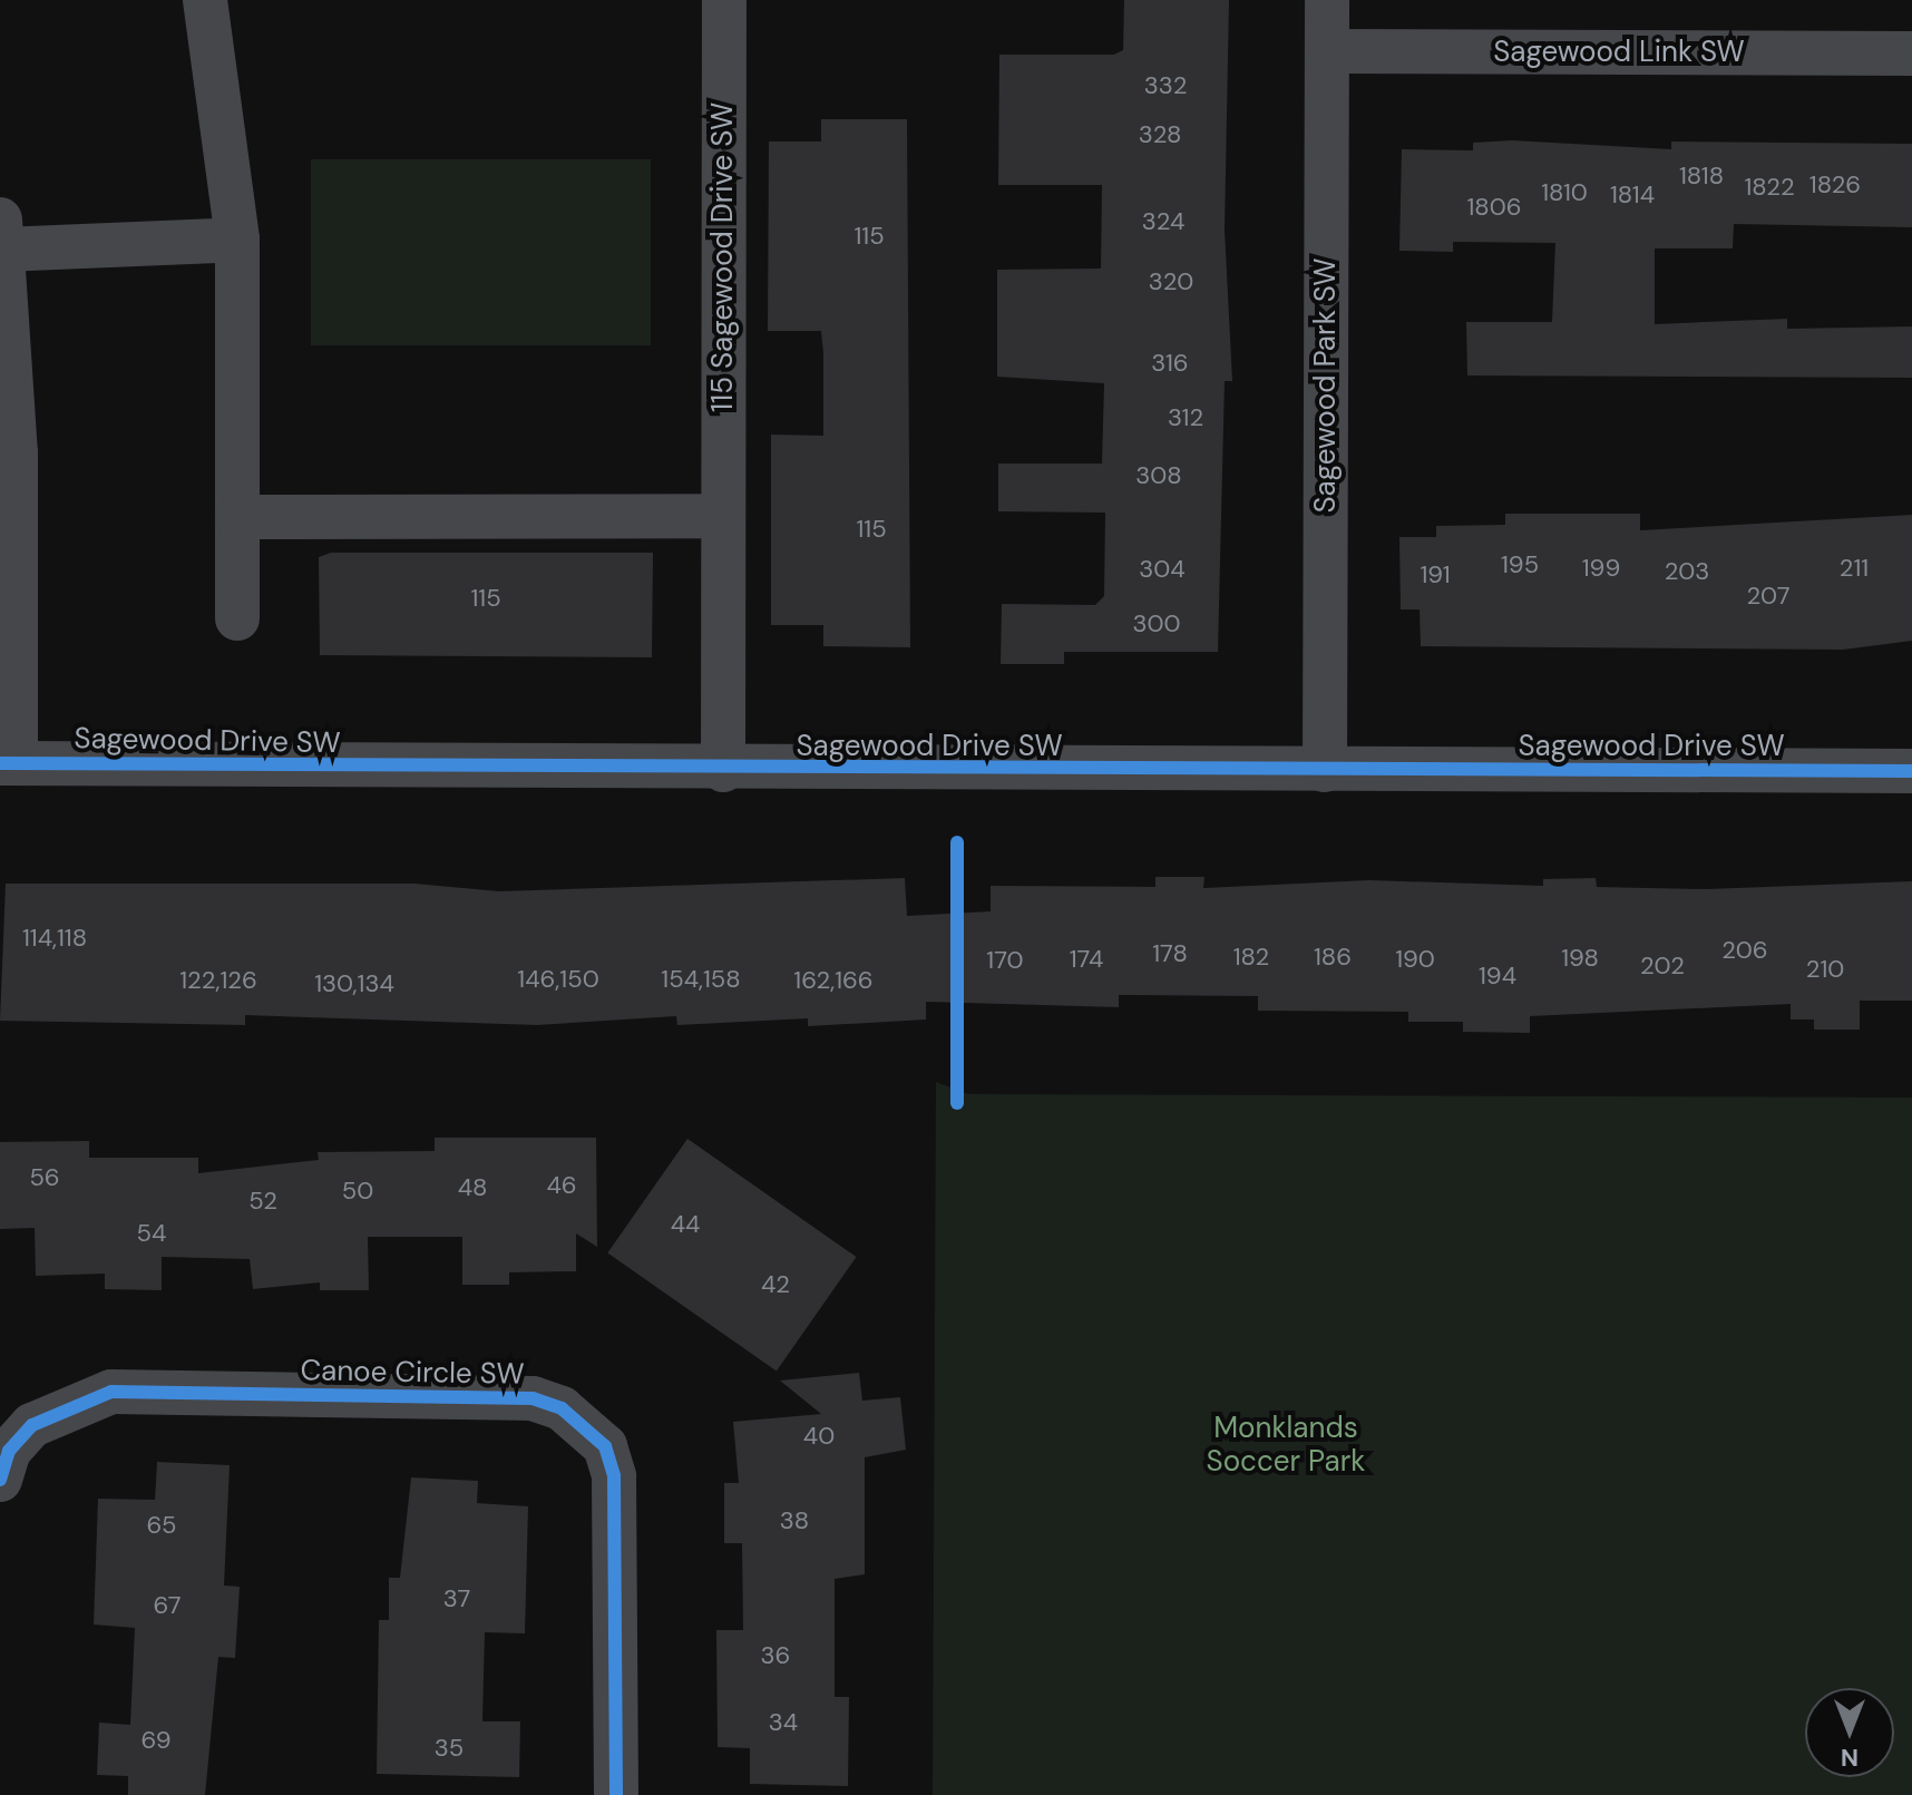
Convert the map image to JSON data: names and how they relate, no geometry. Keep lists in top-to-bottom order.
{
  "streets": {
    "street": [
      "Sagewood Link SW",
      "115 Sagewood Drive SW",
      "Sagewood Park SW",
      "Sagewood Drive SW",
      "Canoe Circle SW"
    ]
  },
  "crossings": [
    ["Sagewood Link SW", "Sagewood Park SW"],
    ["115 Sagewood Drive SW", "Sagewood Drive SW"],
    ["Sagewood Park SW", "Sagewood Drive SW"]
  ],
  "parks": ["Monklands Soccer Park"],
  "house_numbers": [
    "332",
    "328",
    "1818",
    "1826",
    "1822",
    "1810",
    "1814",
    "1806",
    "324",
    "115",
    "320",
    "316",
    "312",
    "308",
    "115",
    "195",
    "199",
    "211",
    "304",
    "203",
    "191",
    "207",
    "115",
    "300",
    "114,118",
    "206",
    "178",
    "182",
    "186",
    "198",
    "174",
    "190",
    "170",
    "202",
    "210",
    "194",
    "146,150",
    "154,158",
    "122,126",
    "162,166",
    "130,134",
    "56",
    "46",
    "48",
    "50",
    "52",
    "44",
    "54",
    "42",
    "40",
    "38",
    "65",
    "37",
    "67",
    "36",
    "34",
    "69",
    "35"
  ],
  "north": "bottom"
}
